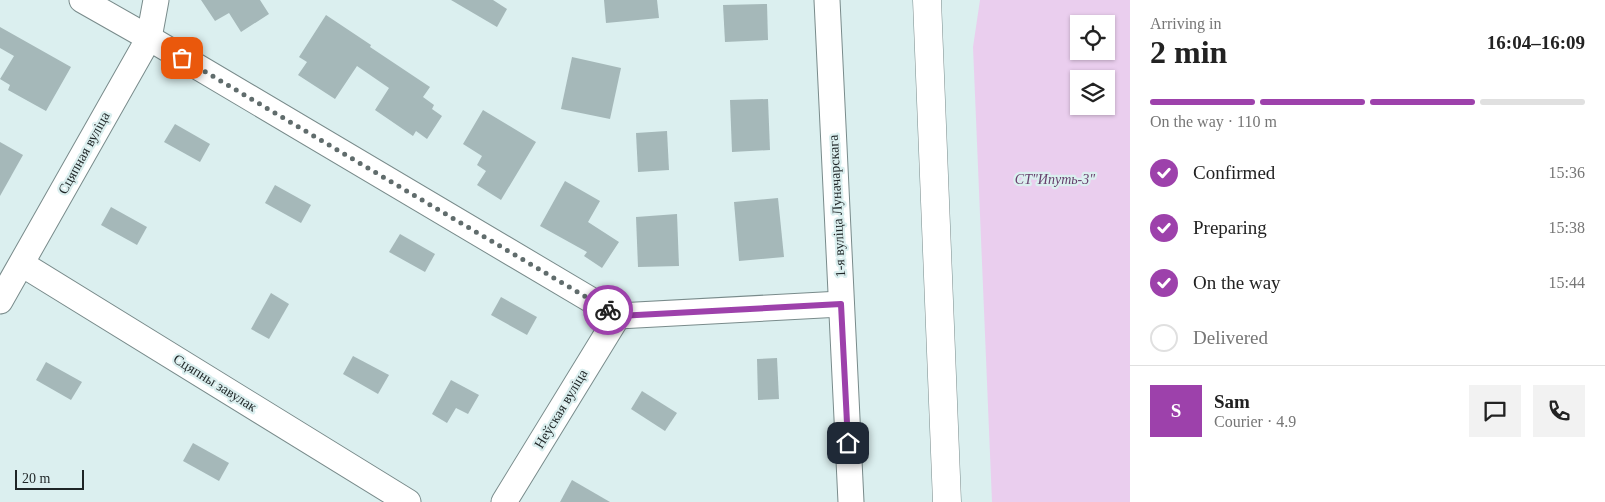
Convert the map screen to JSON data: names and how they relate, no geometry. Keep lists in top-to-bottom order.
{
  "streets": {
    "street": [
      "Сцяпная вуліца",
      "1-я вуліца Луначарскага",
      "Сцяпны завулак",
      "Неўская вуліца"
    ]
  },
  "crossings": [
    ["Сцяпная вуліца", "Сцяпны завулак"]
  ],
  "parks": ["СТ\"Ипуть-3\""],
  "scale_bar": "20 m",
  "page": {
    "heading": ["2 min", "Arriving in", "16:04–16:09"],
    "panel": ["Sam", "Courier · 4.9"],
    "bar": "On the way · 110 m",
    "list": [
      ["Confirmed", "15:36"],
      ["Preparing", "15:38"],
      ["On the way", "15:44"],
      "Delivered"
    ],
    "round": "S",
    "scale": "20 m"
  }
}
